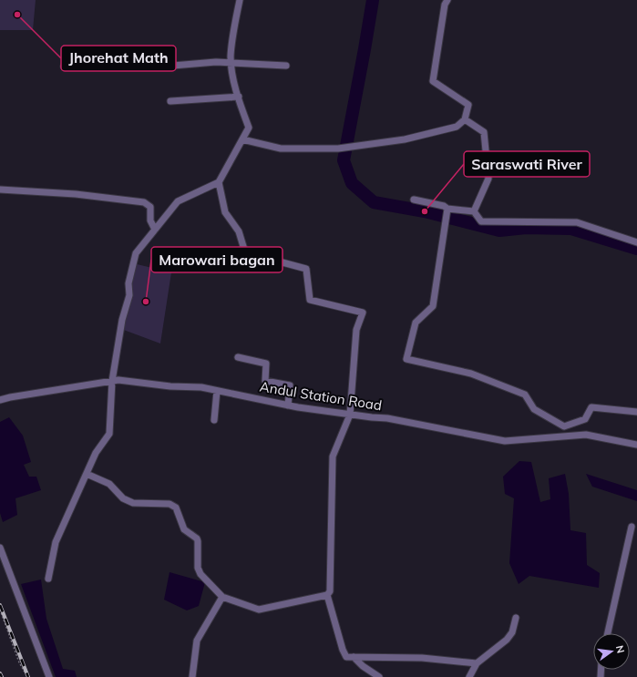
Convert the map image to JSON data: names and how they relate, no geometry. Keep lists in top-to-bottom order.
{
  "streets": {
    "street": ["Andul Station Road"]
  },
  "places": ["Jhorehat Math", "Saraswati River", "Marowari bagan"],
  "north": "right"
}
